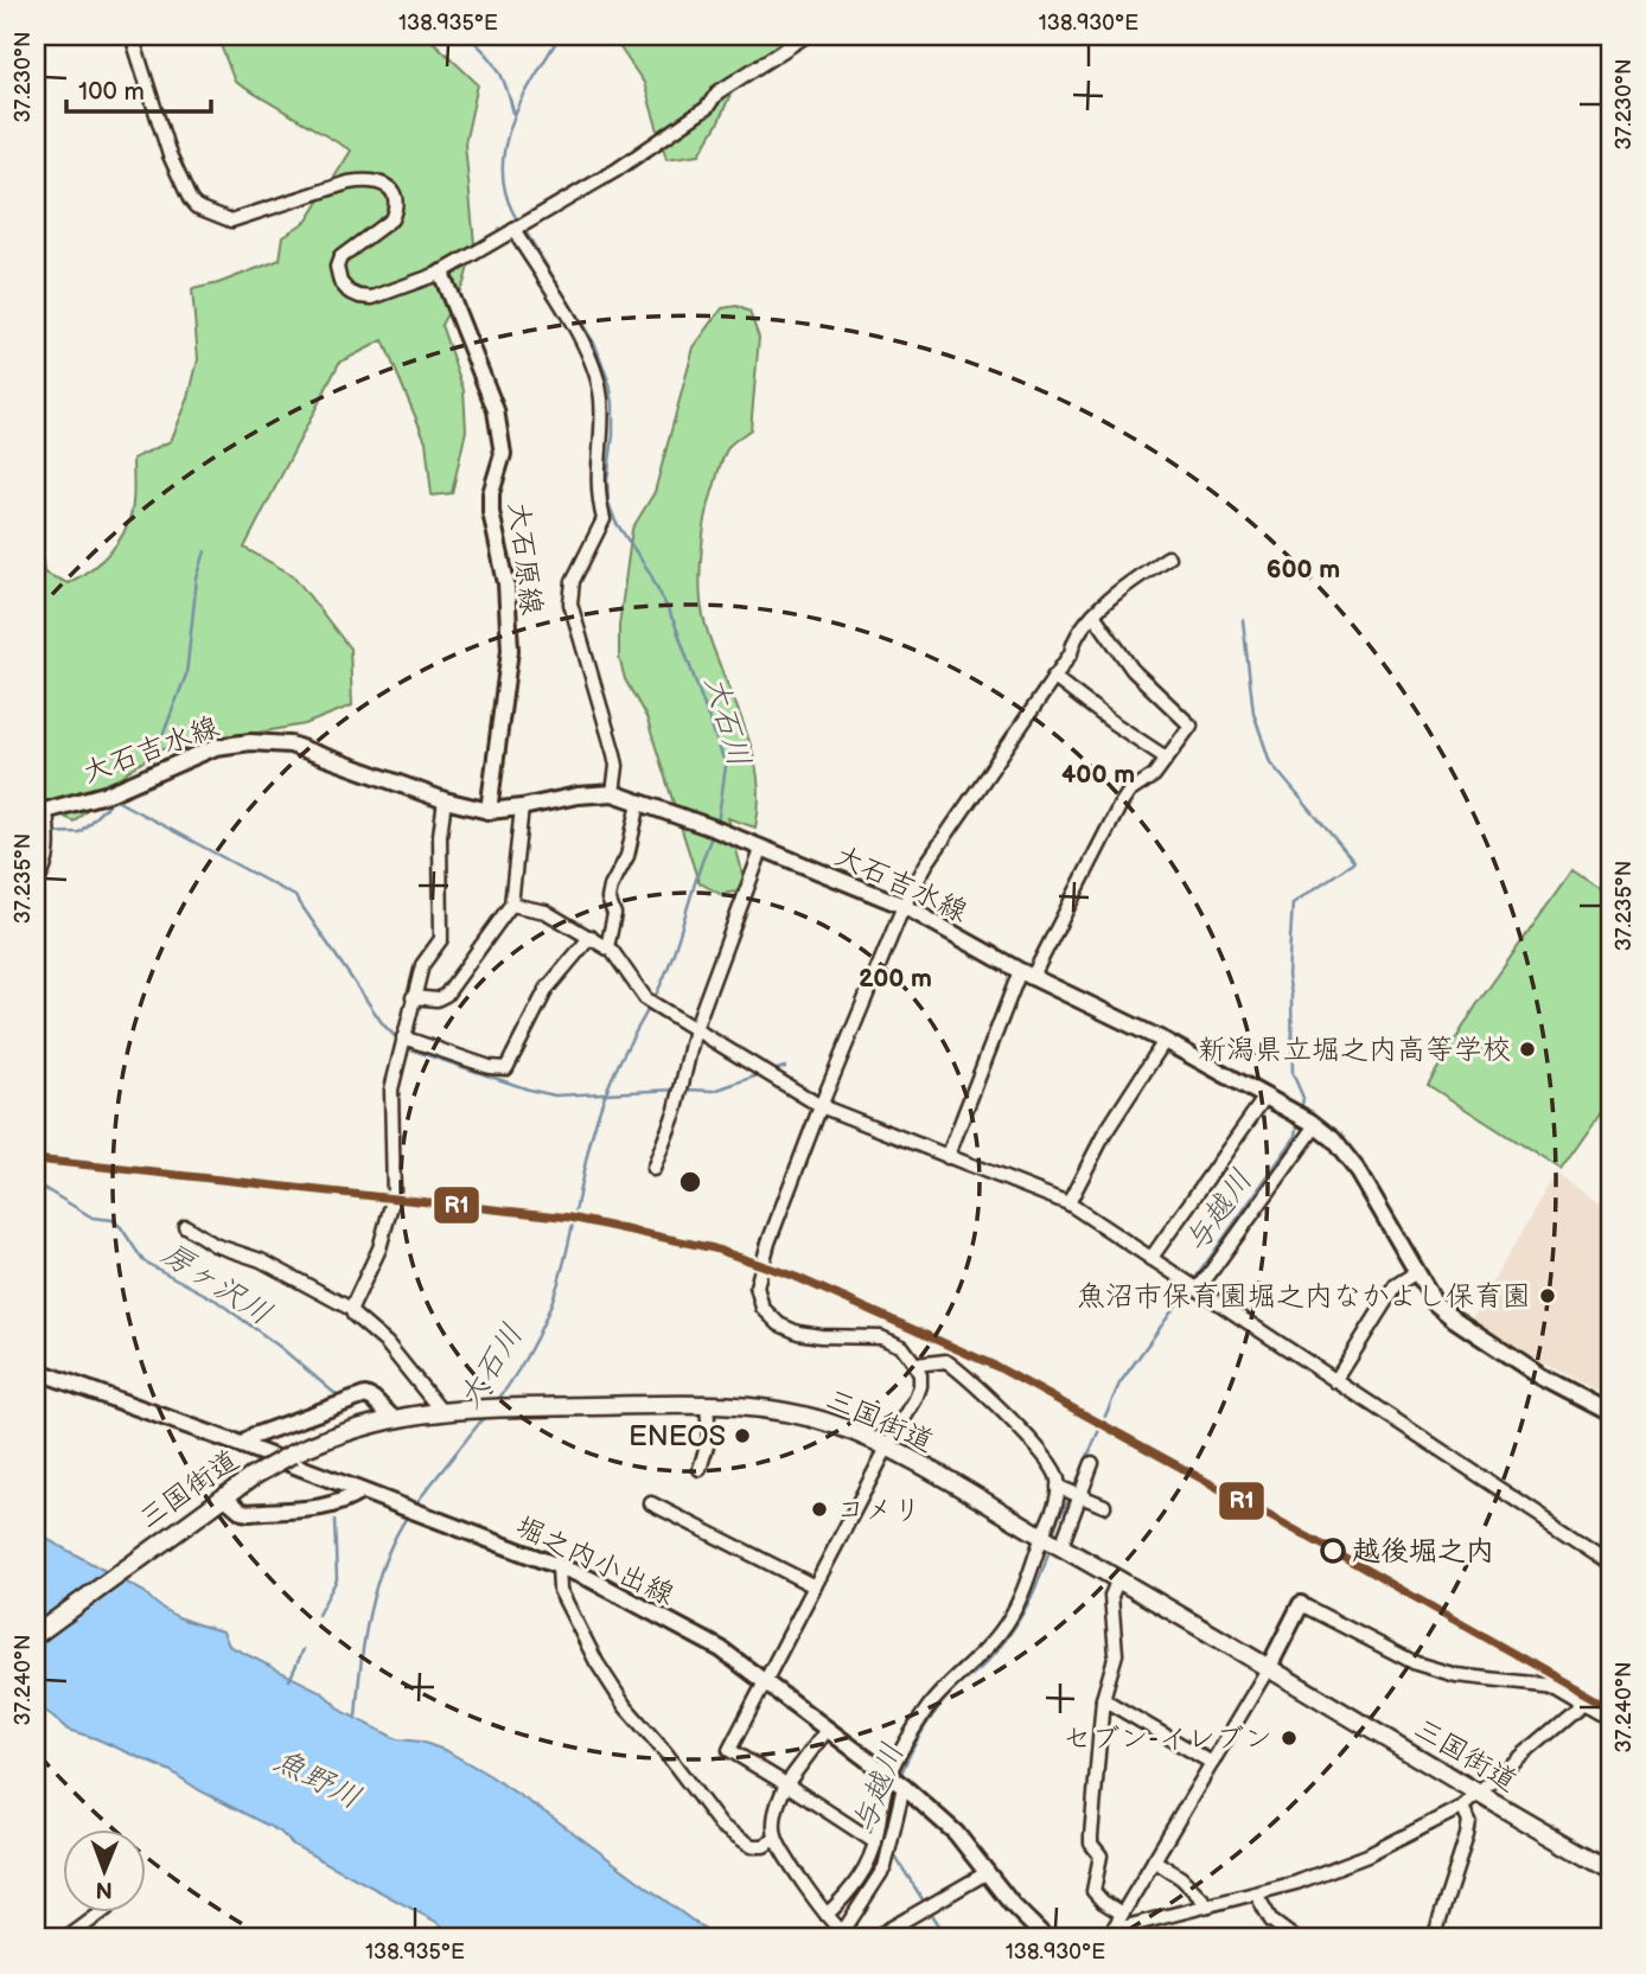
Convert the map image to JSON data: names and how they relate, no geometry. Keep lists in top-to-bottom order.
{
  "streets": {
    "highway": ["三国街道"],
    "main road": ["大石原線", "大石吉水線", "堀之内小出線"]
  },
  "crossings": [
    ["大石原線", "大石吉水線"]
  ],
  "water": [
    "大石川",
    "与越川",
    "房ヶ沢川",
    "魚野川"
  ],
  "places": [
    "新潟県立堀之内高等学校",
    "魚沼市保育園堀之内なかよし保育園",
    "ENEOS",
    "コメリ",
    "越後堀之内",
    "セブン-イレブン"
  ],
  "lines": ["transit line R1"],
  "scale_bar": "100 m",
  "north": "bottom",
  "coordinates": [
    "138.935°E",
    "138.930°E",
    "37.230°N",
    "37.235°N",
    "37.240°N"
  ],
  "rings": ["600 m", "400 m", "200 m"]
}
